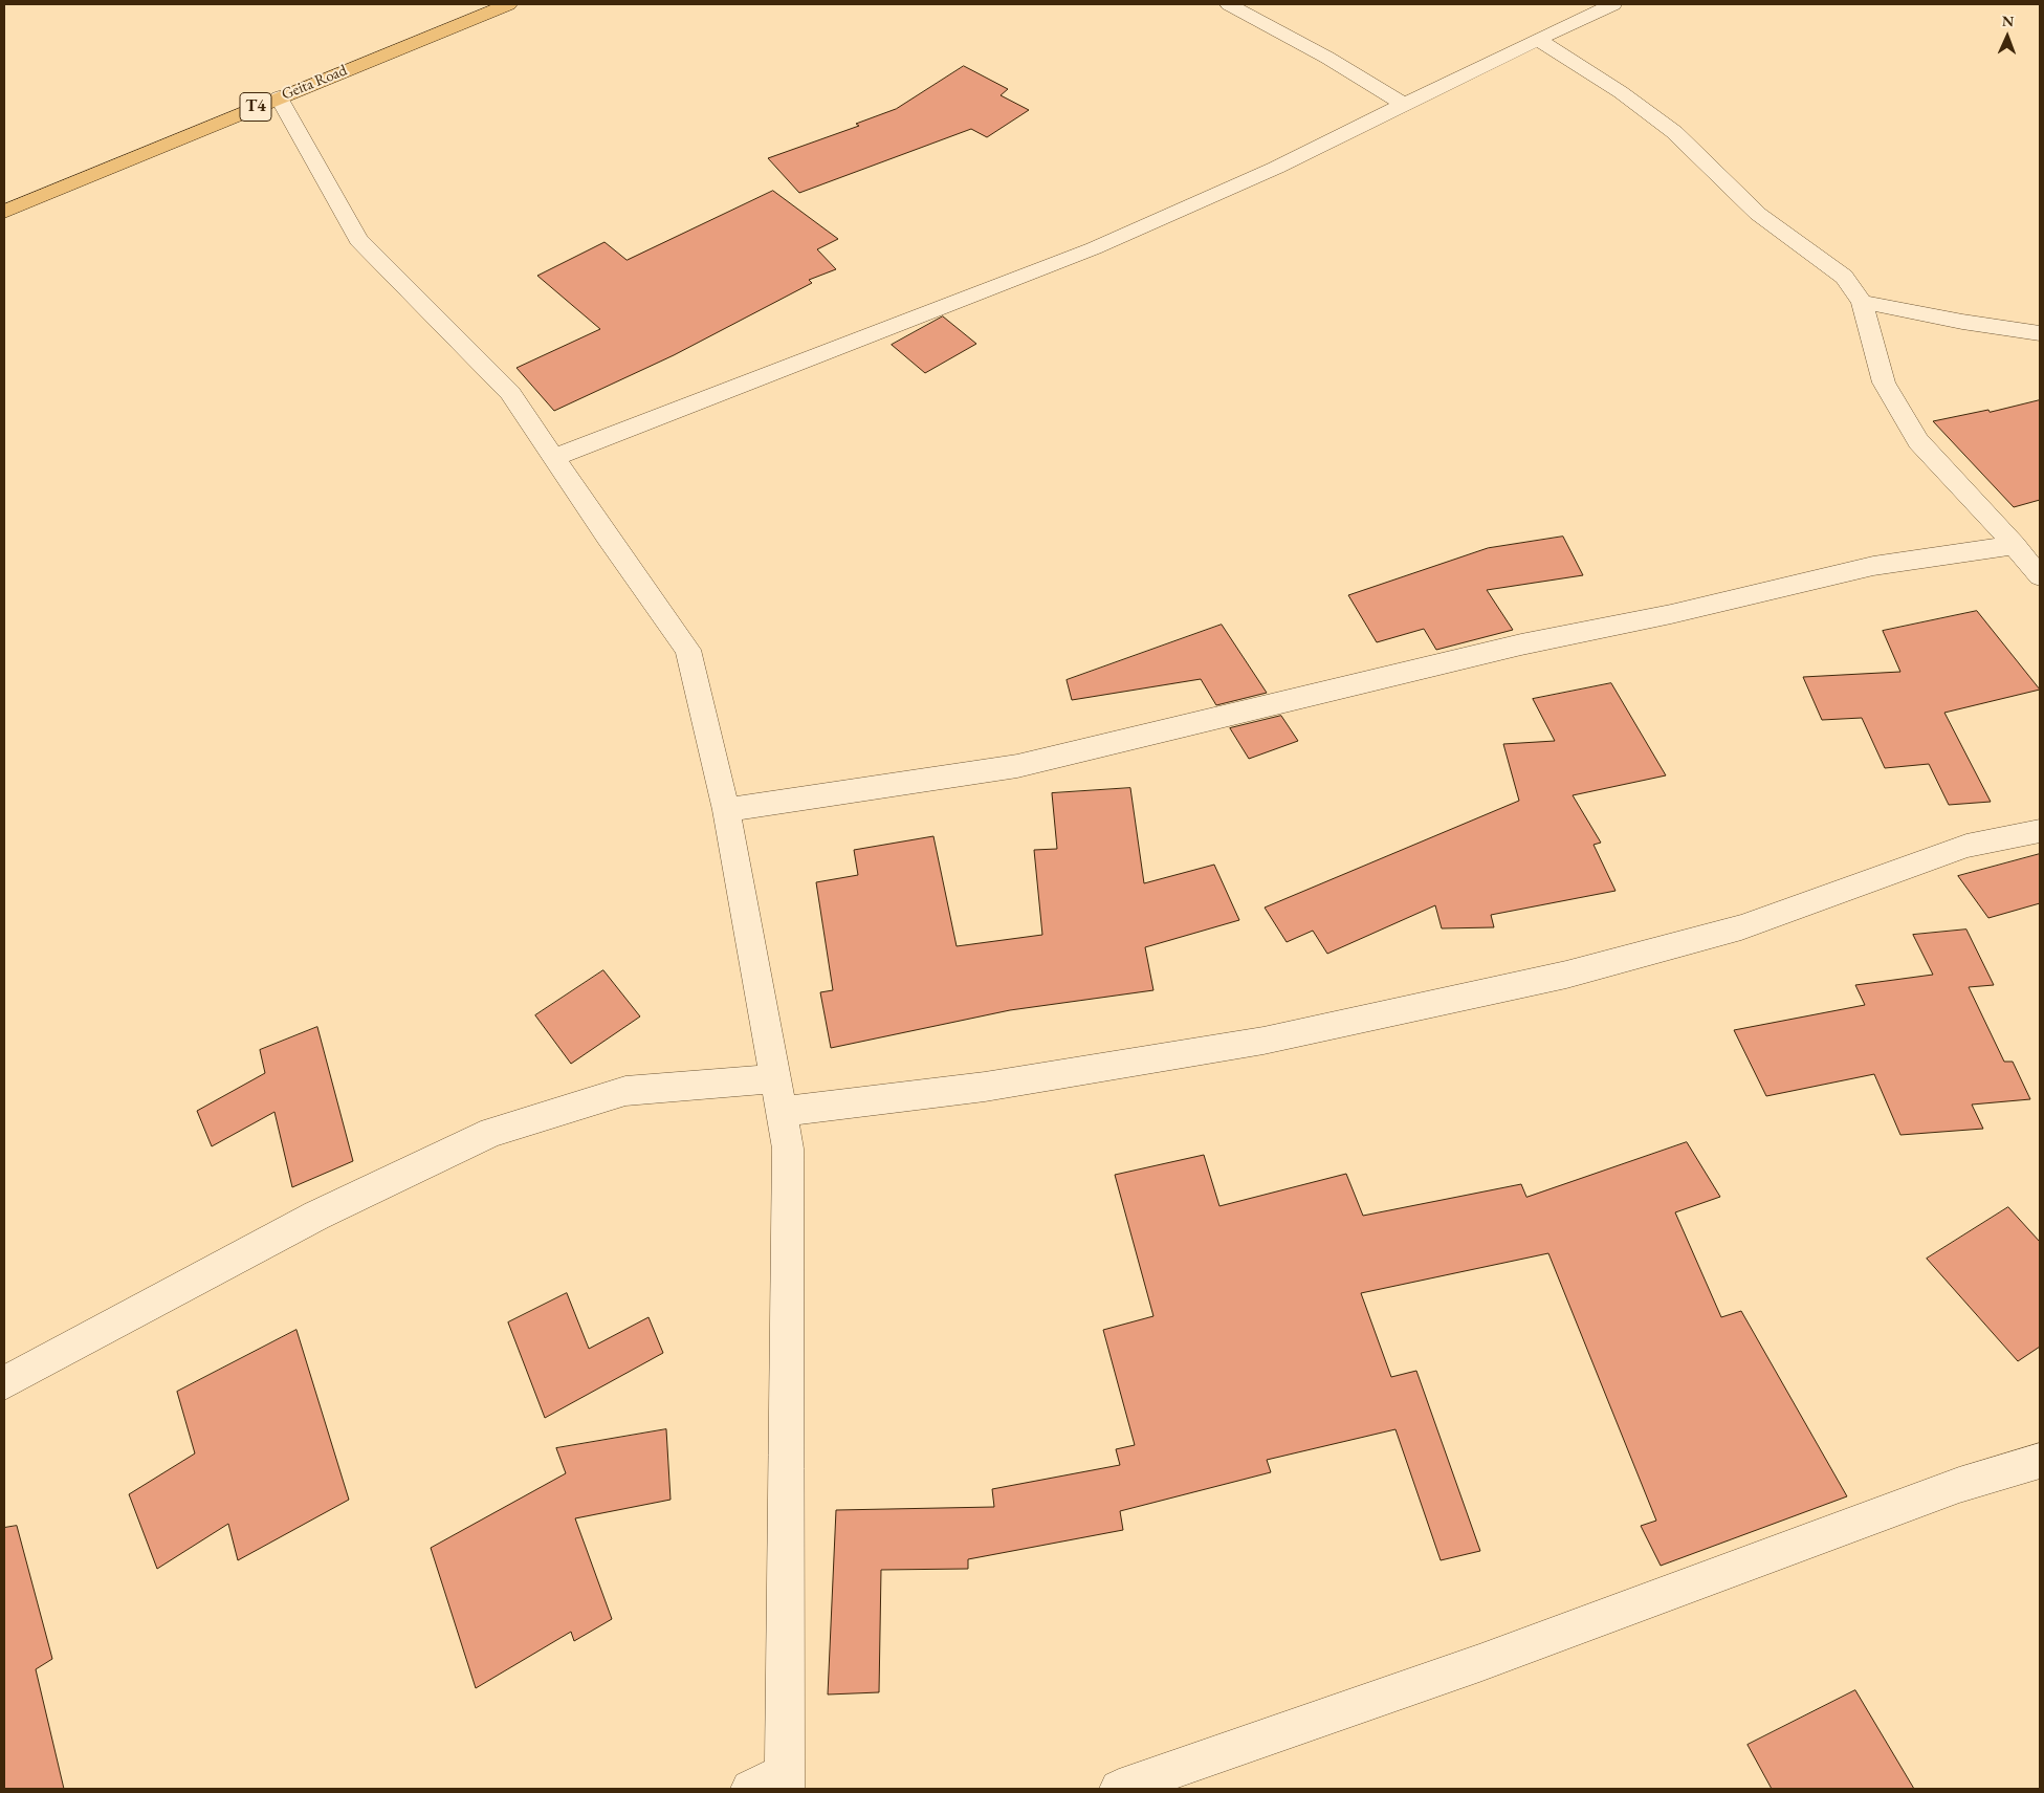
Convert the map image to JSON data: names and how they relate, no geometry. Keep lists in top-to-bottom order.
{
  "streets": {
    "highway": ["Geita Road", "T4"]
  },
  "north": "top"
}
